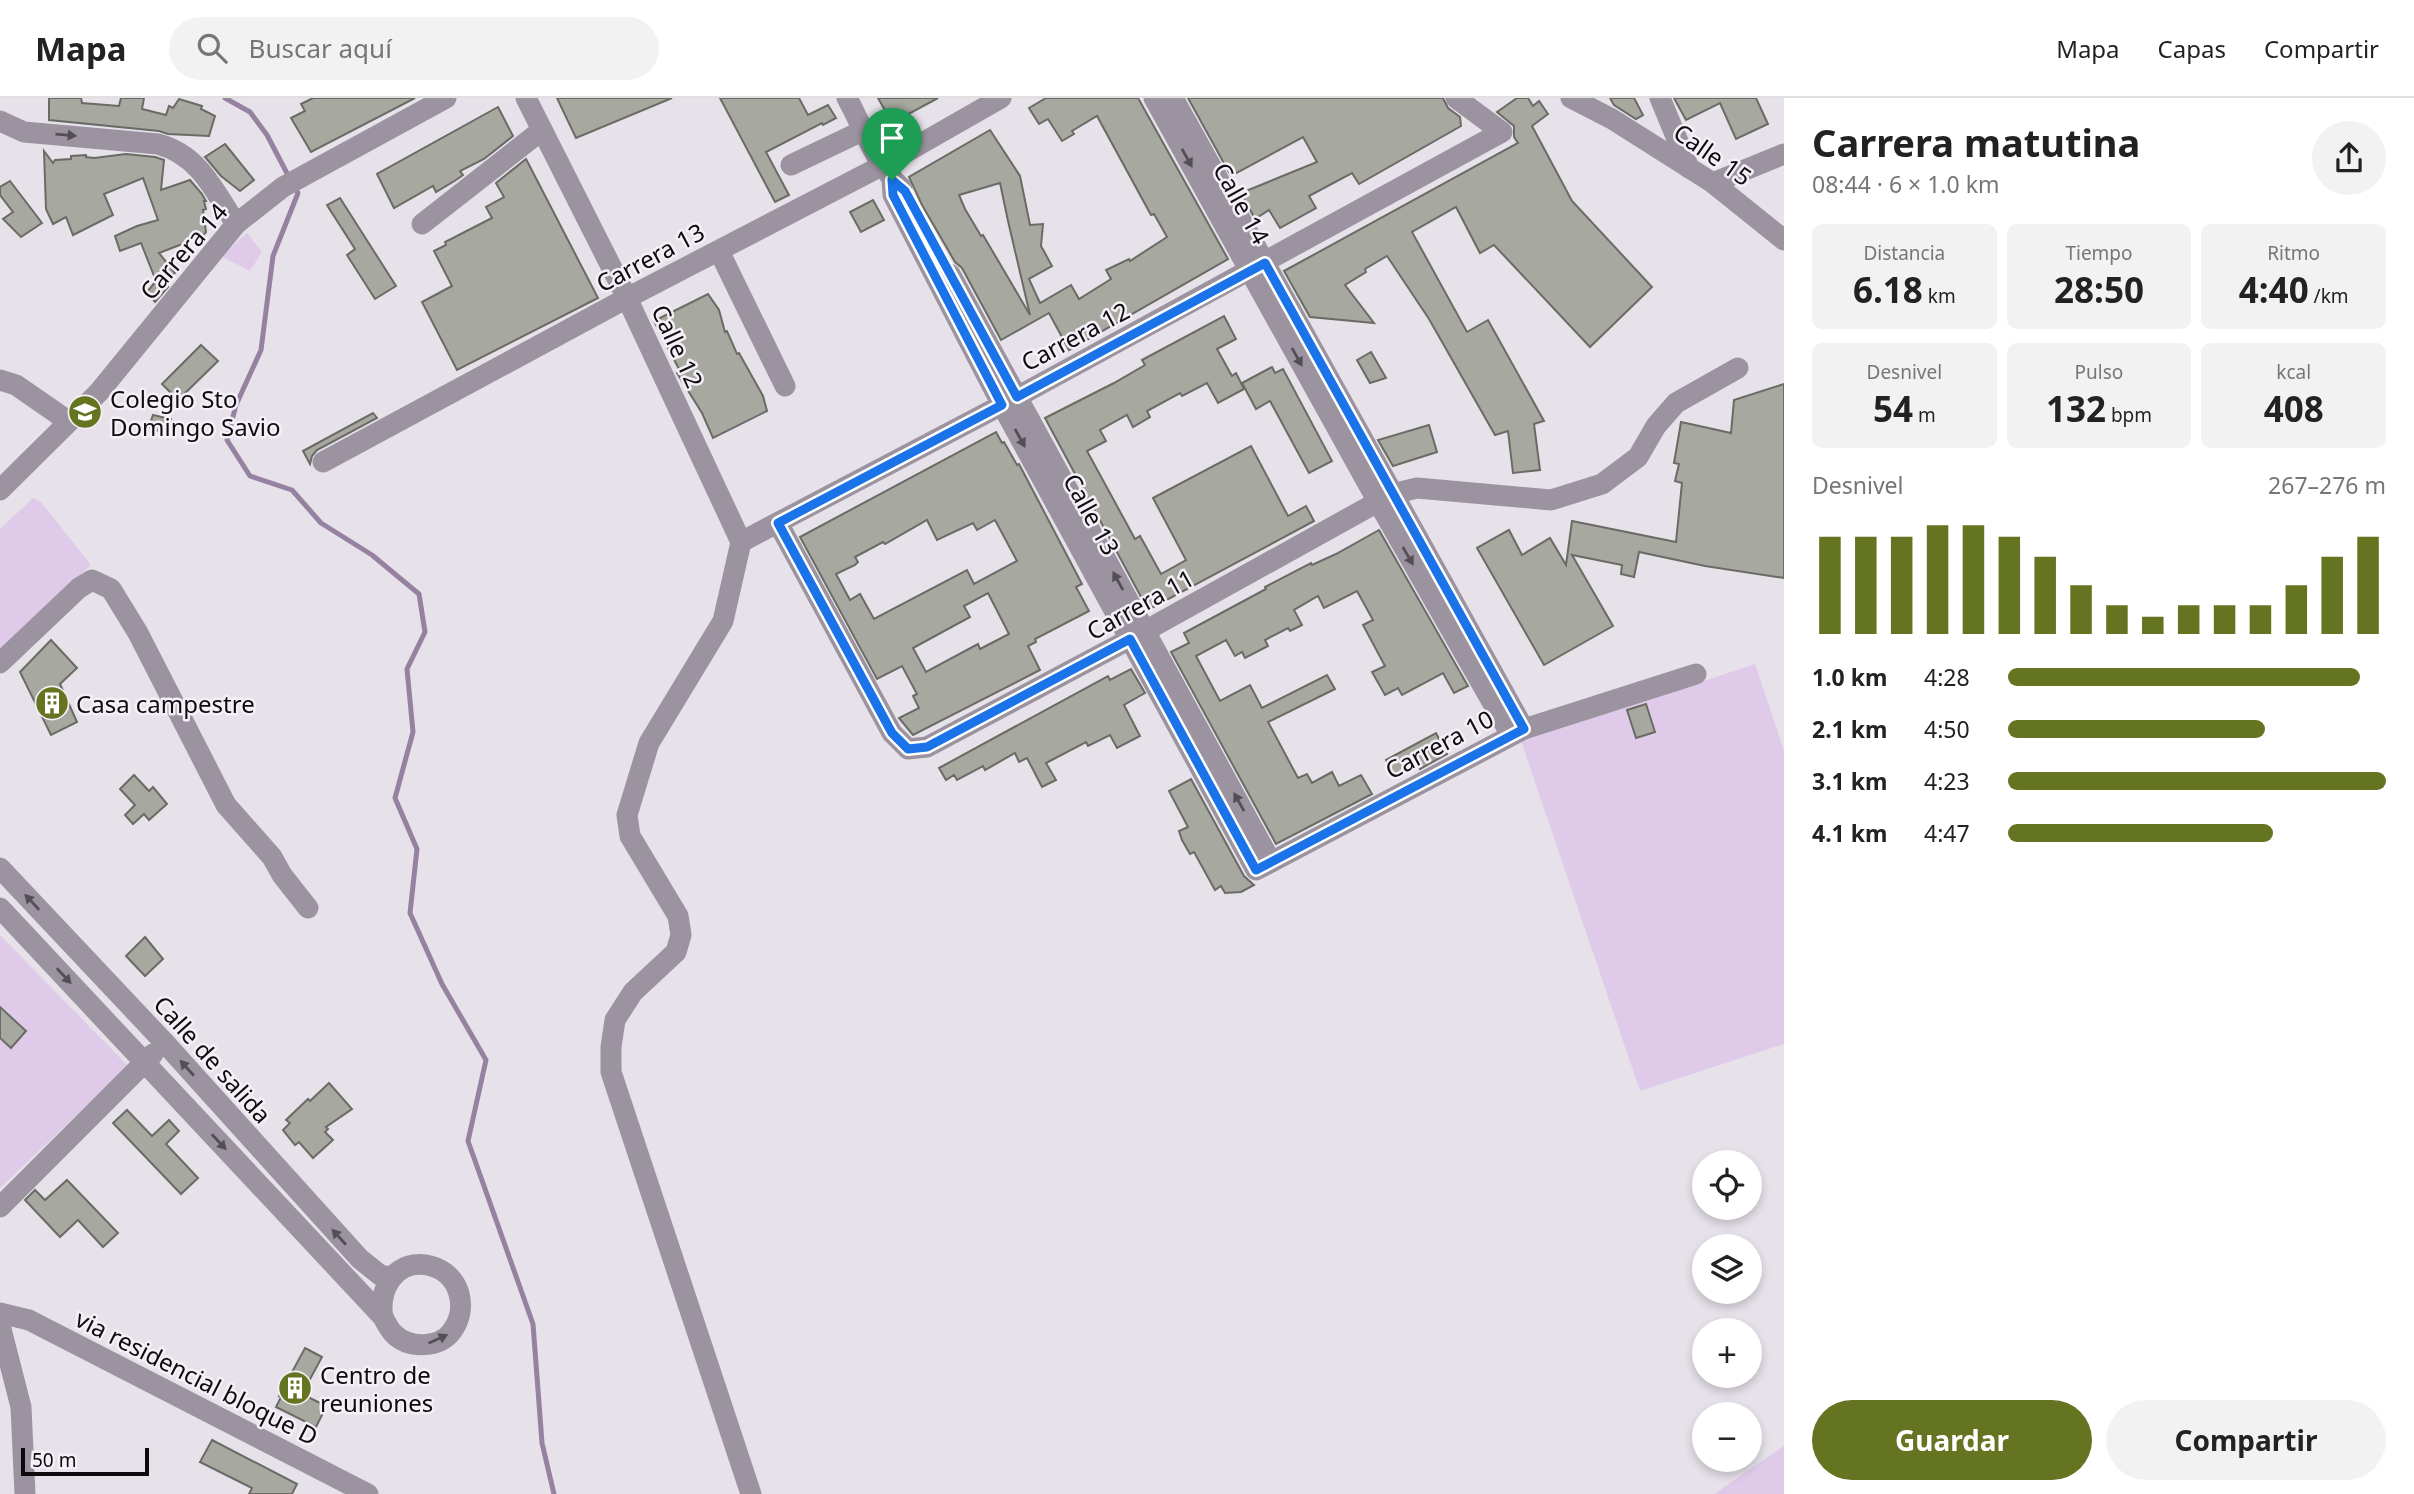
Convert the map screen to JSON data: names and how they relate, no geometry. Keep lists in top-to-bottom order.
{
  "streets": {
    "street": [
      "Calle 15",
      "Calle 14",
      "Carrera 14",
      "Carrera 13",
      "Carrera 12",
      "Calle 12",
      "Calle 13",
      "Carrera 11",
      "Carrera 10",
      "Calle de salida",
      "via residencial bloque D"
    ]
  },
  "crossings": [
    ["Calle 14", "Carrera 12"],
    ["Calle 14", "Carrera 11"],
    ["Calle 14", "Carrera 10"],
    ["Carrera 13", "Calle 12"],
    ["Carrera 13", "Calle 13"],
    ["Carrera 12", "Calle 12"],
    ["Carrera 12", "Calle 13"],
    ["Carrera 12", "Carrera 11"],
    ["Calle 13", "Carrera 11"],
    ["Calle 13", "Carrera 10"]
  ],
  "places": {
    "school or university": ["Colegio Sto Domingo Savio"],
    "building": ["Casa campestre", "Centro de reuniones"]
  },
  "scale_bar": "50 m",
  "page": {
    "header": "Mapa",
    "search": "Buscar aquí",
    "nav": ["Mapa", "Capas", "Compartir"],
    "heading": ["Carrera matutina", "08:44 · 6 × 1.0 km"],
    "stats": [
      ["Distancia", "6.18 km"],
      ["Tiempo", "28:50"],
      ["Ritmo", "4:40 /km"],
      ["Desnivel", "54 m"],
      ["Pulso", "132 bpm"],
      ["kcal", "408"]
    ],
    "chart": ["Desnivel", "267–276 m"],
    "list": [
      {
        "name": "1.0 km",
        "note": "4:28"
      },
      {
        "name": "2.1 km",
        "note": "4:50"
      },
      {
        "name": "3.1 km",
        "note": "4:23"
      },
      {
        "name": "4.1 km",
        "note": "4:47"
      }
    ],
    "map_buttons": ["+", "−"],
    "buttons": ["Guardar", "Compartir"],
    "scale": "50 m"
  }
}
